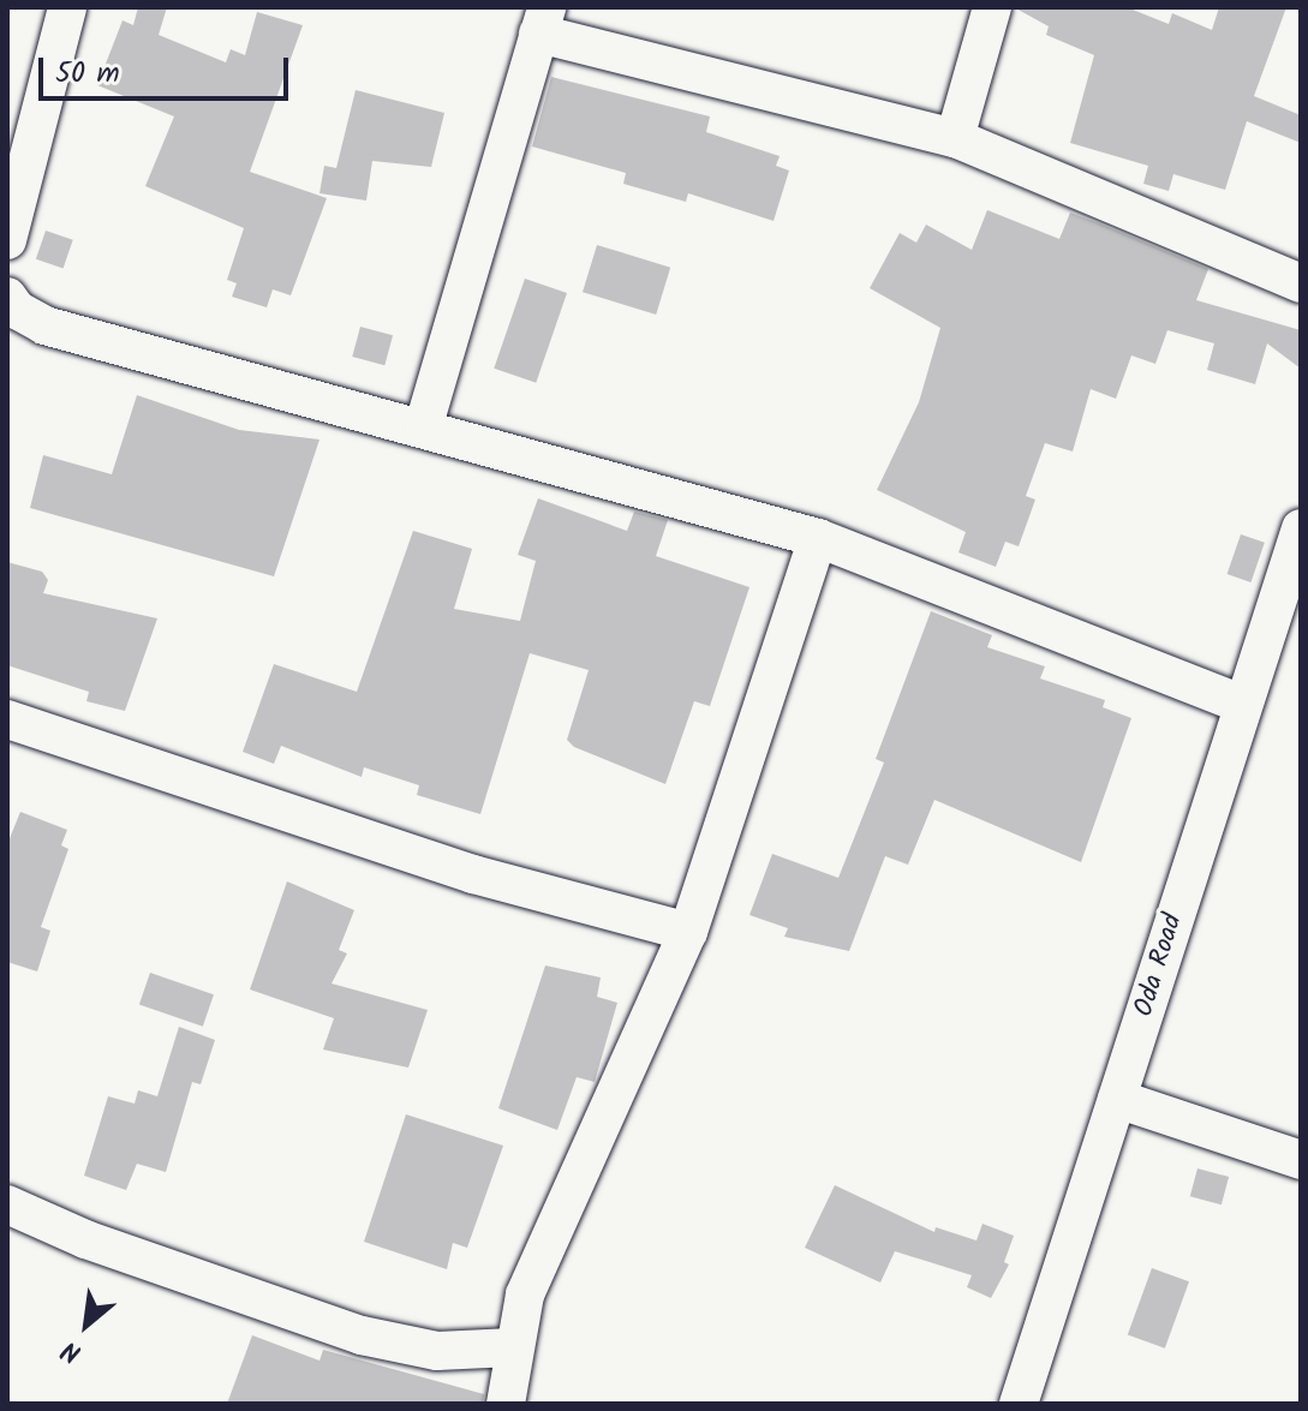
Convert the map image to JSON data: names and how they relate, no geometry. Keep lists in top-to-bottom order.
{
  "streets": {
    "street": ["Oda Road"]
  },
  "scale_bar": "50 m",
  "north": "bottom left"
}
